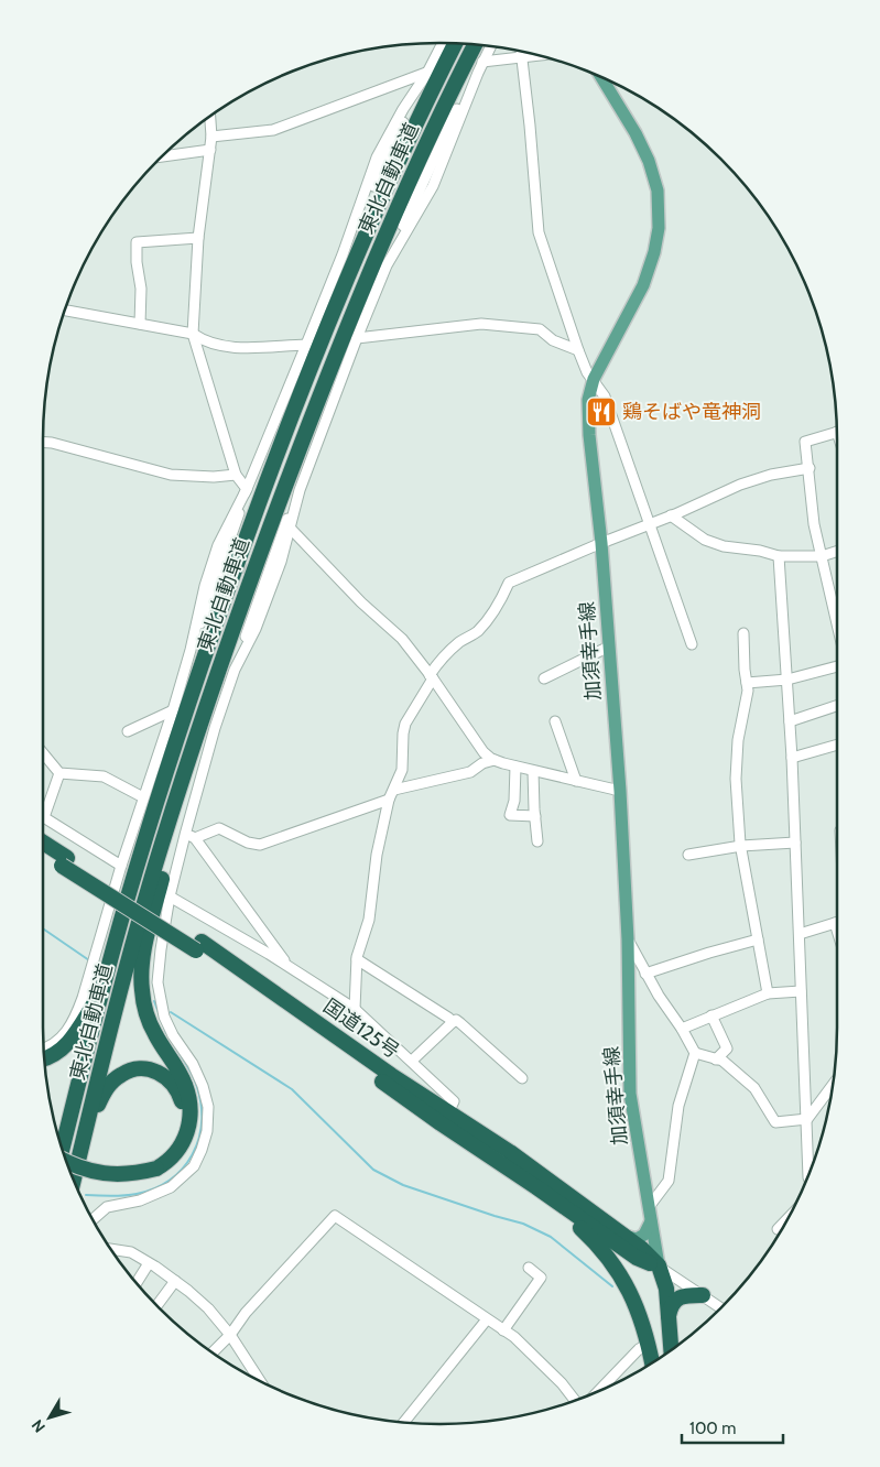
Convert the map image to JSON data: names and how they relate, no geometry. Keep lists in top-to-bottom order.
{
  "streets": {
    "highway": ["東北自動車道", "国道125号"],
    "main road": ["加須幸手線"]
  },
  "crossings": [
    ["加須幸手線", "国道125号"]
  ],
  "places": {
    "restaurant": ["鶏そばや竜神洞"]
  },
  "scale_bar": "100 m",
  "north": "bottom left"
}
